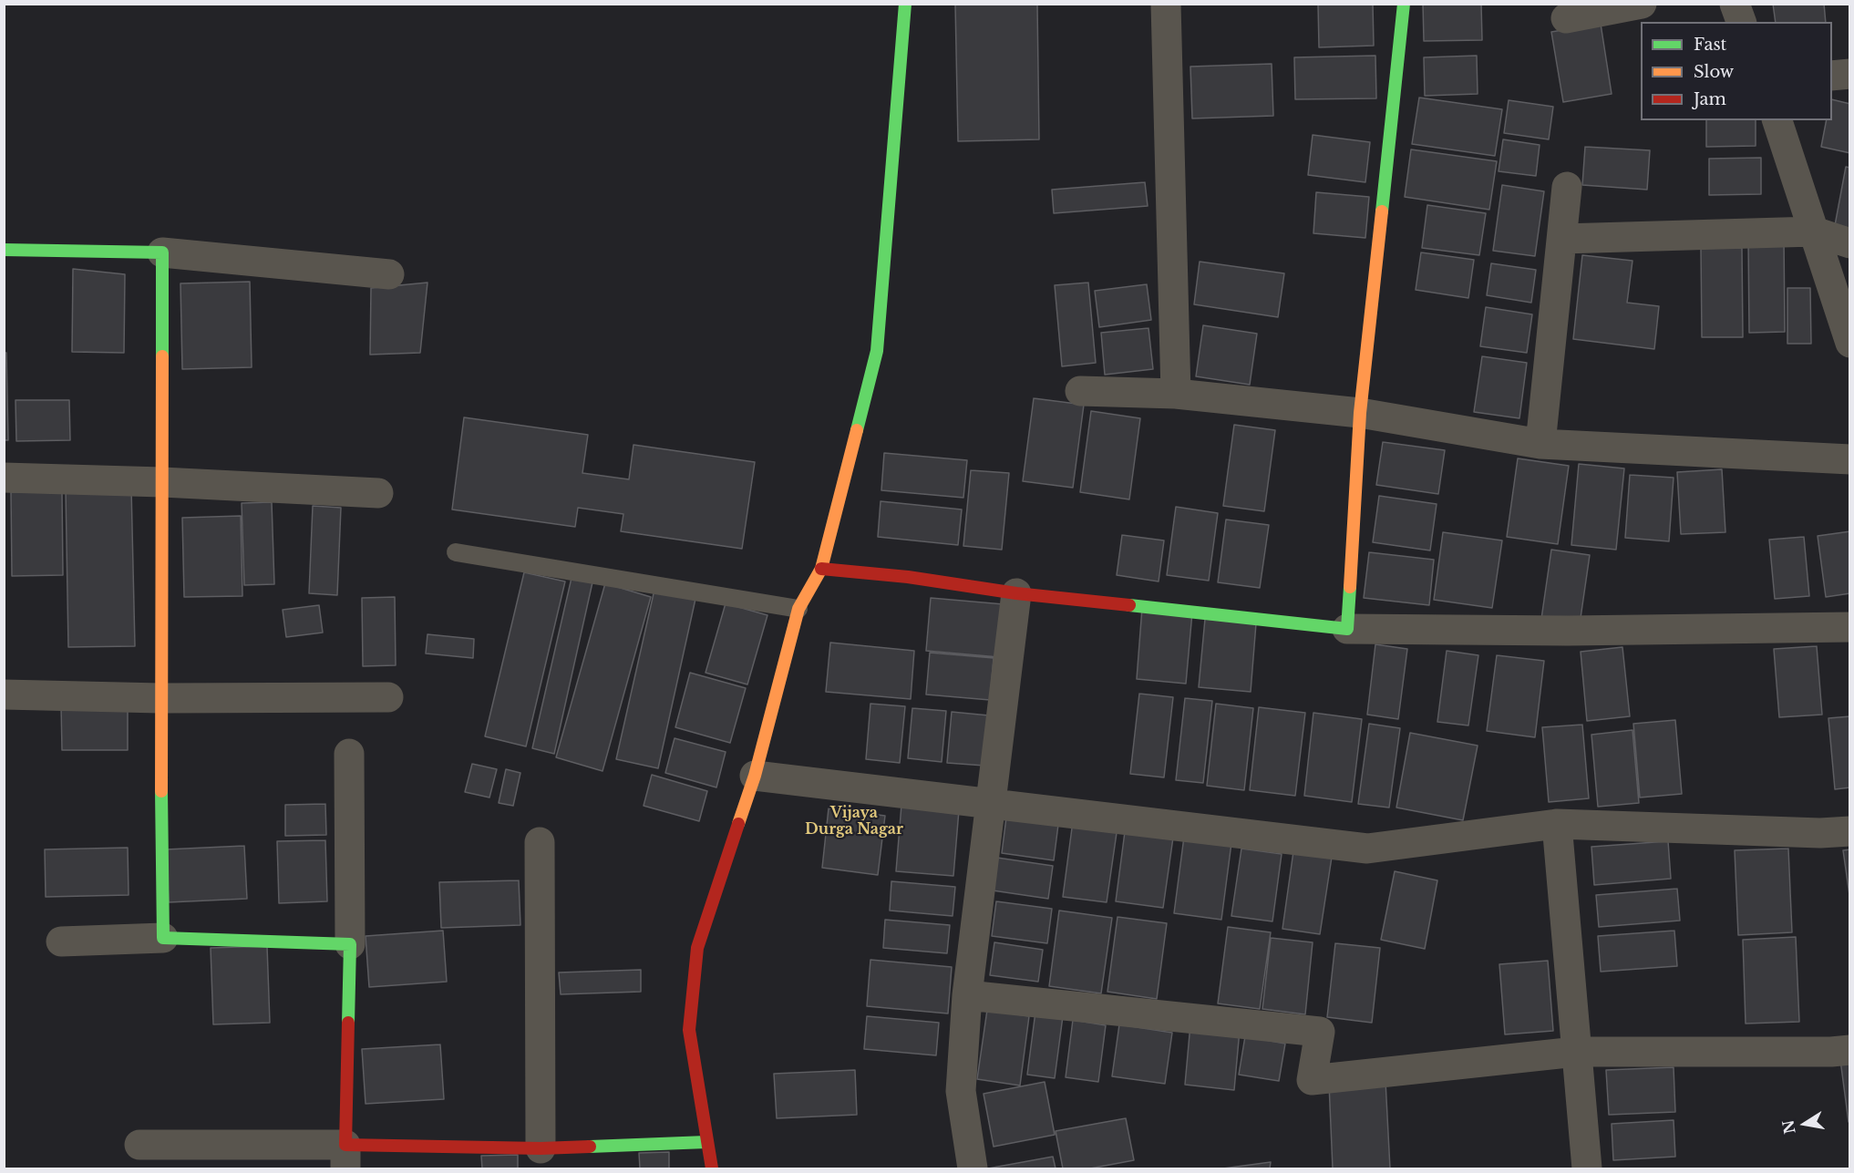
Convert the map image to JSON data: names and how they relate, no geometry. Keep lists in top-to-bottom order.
{
  "districts": ["Vijaya Durga Nagar"],
  "legend": ["Fast", "Slow", "Jam"],
  "north": "left"
}
